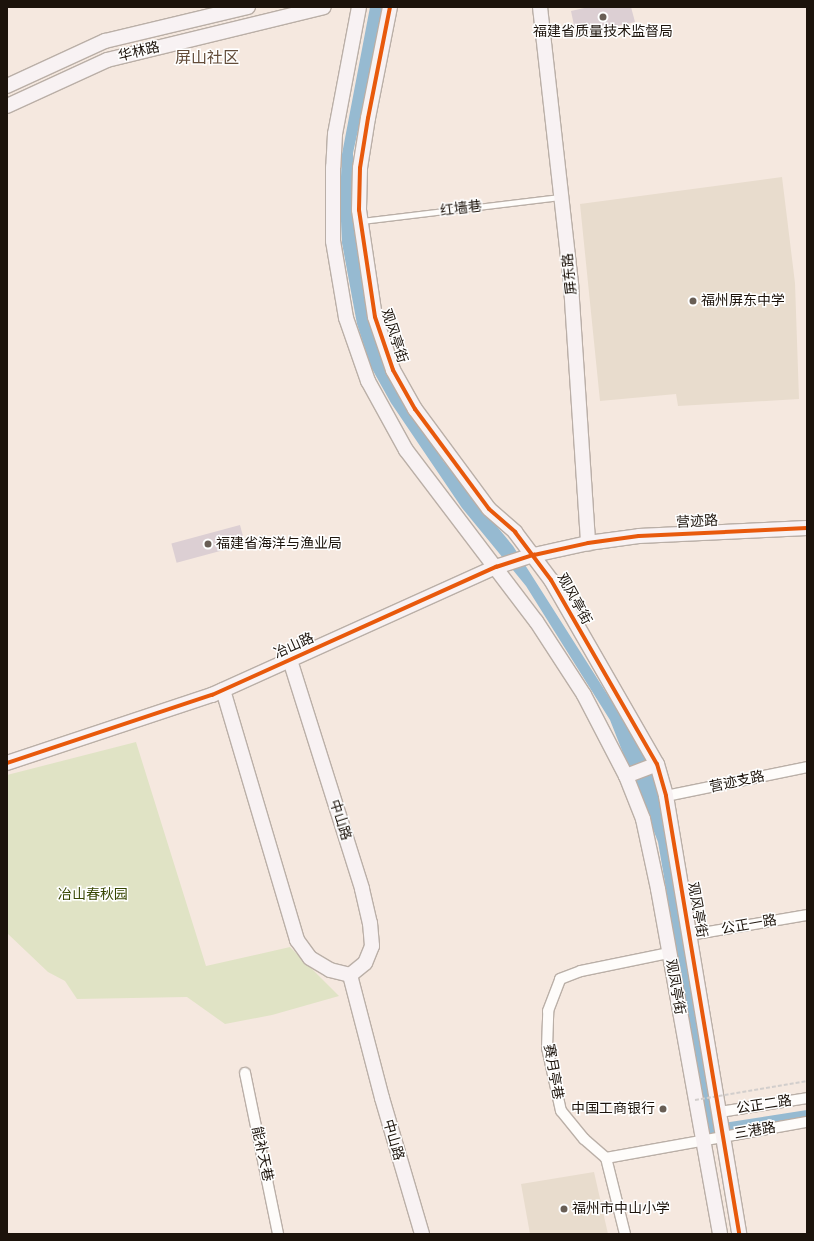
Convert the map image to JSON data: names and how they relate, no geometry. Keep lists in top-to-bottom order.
{
  "streets": {
    "street": [
      "华林路",
      "屏东路",
      "观风亭街",
      "营迹路",
      "冶山路",
      "营迹支路",
      "中山路",
      "公正一路",
      "观凤亭街",
      "赛月亭巷",
      "公正二路",
      "三港路",
      "能补天巷"
    ],
    "lane": ["红墙巷"]
  },
  "crossings": [
    ["红墙巷", "屏东路"],
    ["红墙巷", "观风亭街"],
    ["屏东路", "营迹路"],
    ["屏东路", "冶山路"],
    ["观风亭街", "冶山路"],
    ["观风亭街", "营迹支路"],
    ["观风亭街", "公正一路"],
    ["观风亭街", "公正二路"],
    ["观风亭街", "三港路"],
    ["营迹路", "冶山路"],
    ["冶山路", "中山路"],
    ["冶山路", "观凤亭街"],
    ["观凤亭街", "赛月亭巷"],
    ["观凤亭街", "三港路"],
    ["赛月亭巷", "三港路"]
  ],
  "districts": ["屏山社区"],
  "parks": ["冶山春秋园"],
  "places": [
    "福建省质量技术监督局",
    "福州屏东中学",
    "福建省海洋与渔业局",
    "中国工商银行",
    "福州市中山小学"
  ]
}
